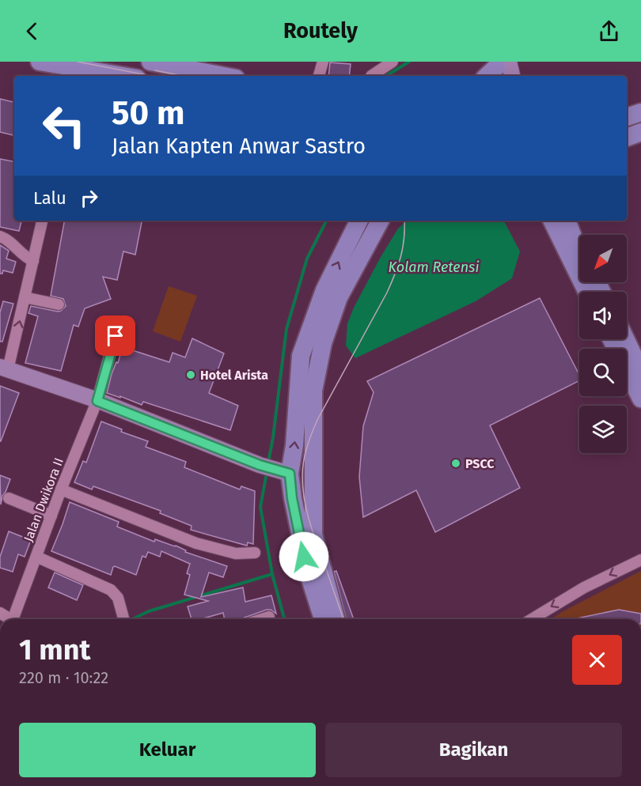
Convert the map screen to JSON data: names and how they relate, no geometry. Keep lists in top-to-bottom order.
{
  "streets": {
    "street": ["Jalan Dwikora II"]
  },
  "water": ["Kolam Retensi"],
  "places": ["Hotel Arista", "PSCC"],
  "north": "bottom left",
  "page": {
    "header": "Routely",
    "turn": ["50 m", "Jalan Kapten Anwar Sastro"],
    "then": "Lalu",
    "heading": ["1 mnt", "220 m · 10:22"],
    "buttons": ["Keluar", "Bagikan"]
  }
}
